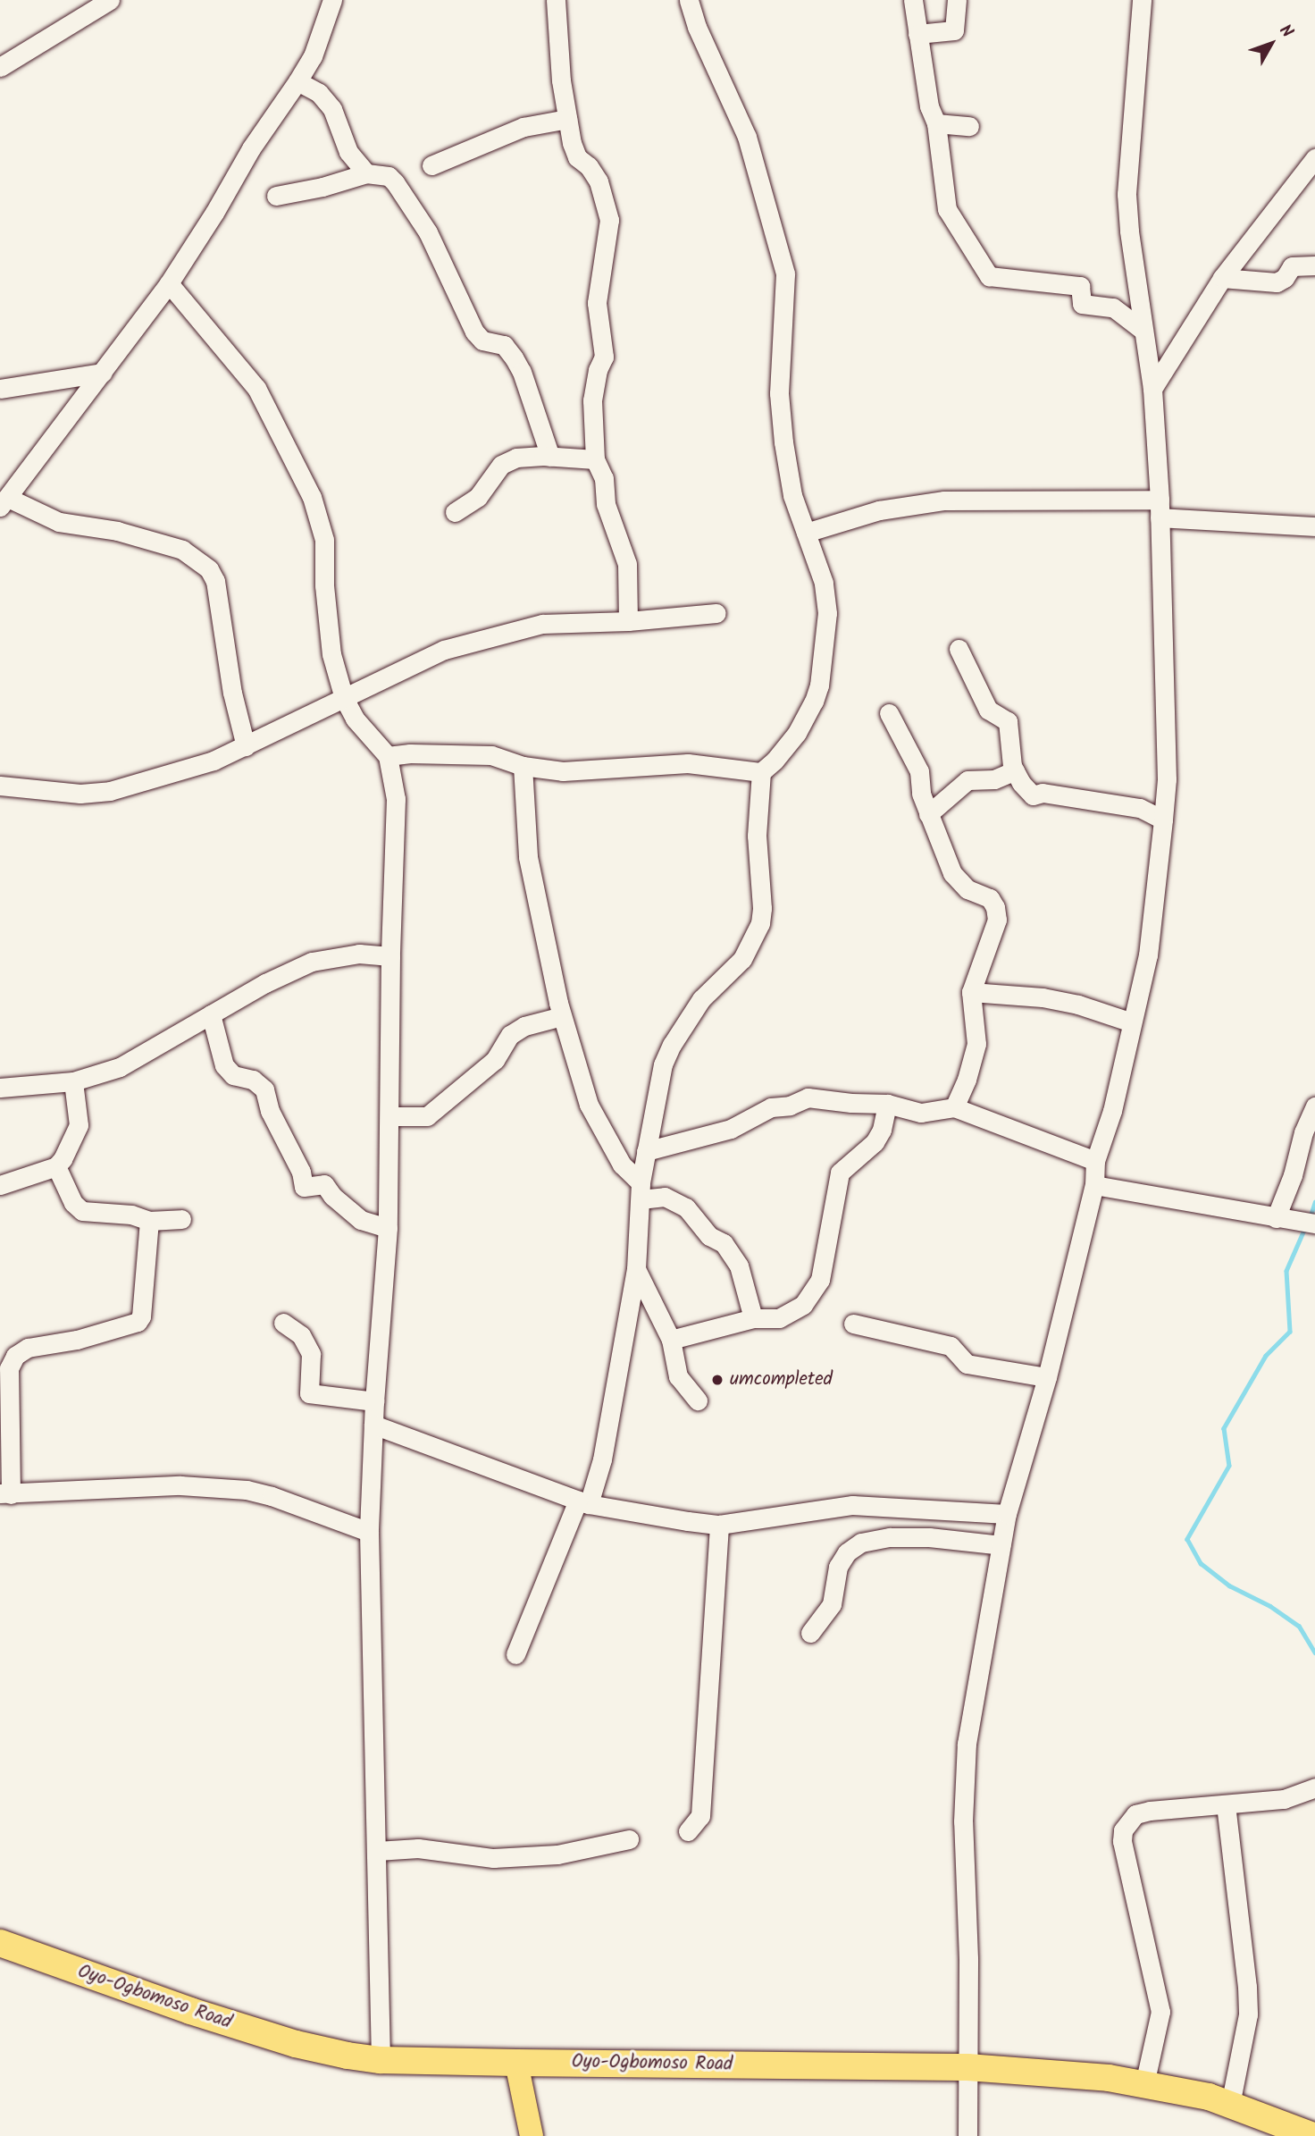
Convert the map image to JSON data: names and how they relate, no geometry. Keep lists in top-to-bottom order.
{
  "streets": {
    "highway": ["Oyo-Ogbomoso Road"]
  },
  "places": ["umcompleted"],
  "north": "top right"
}
